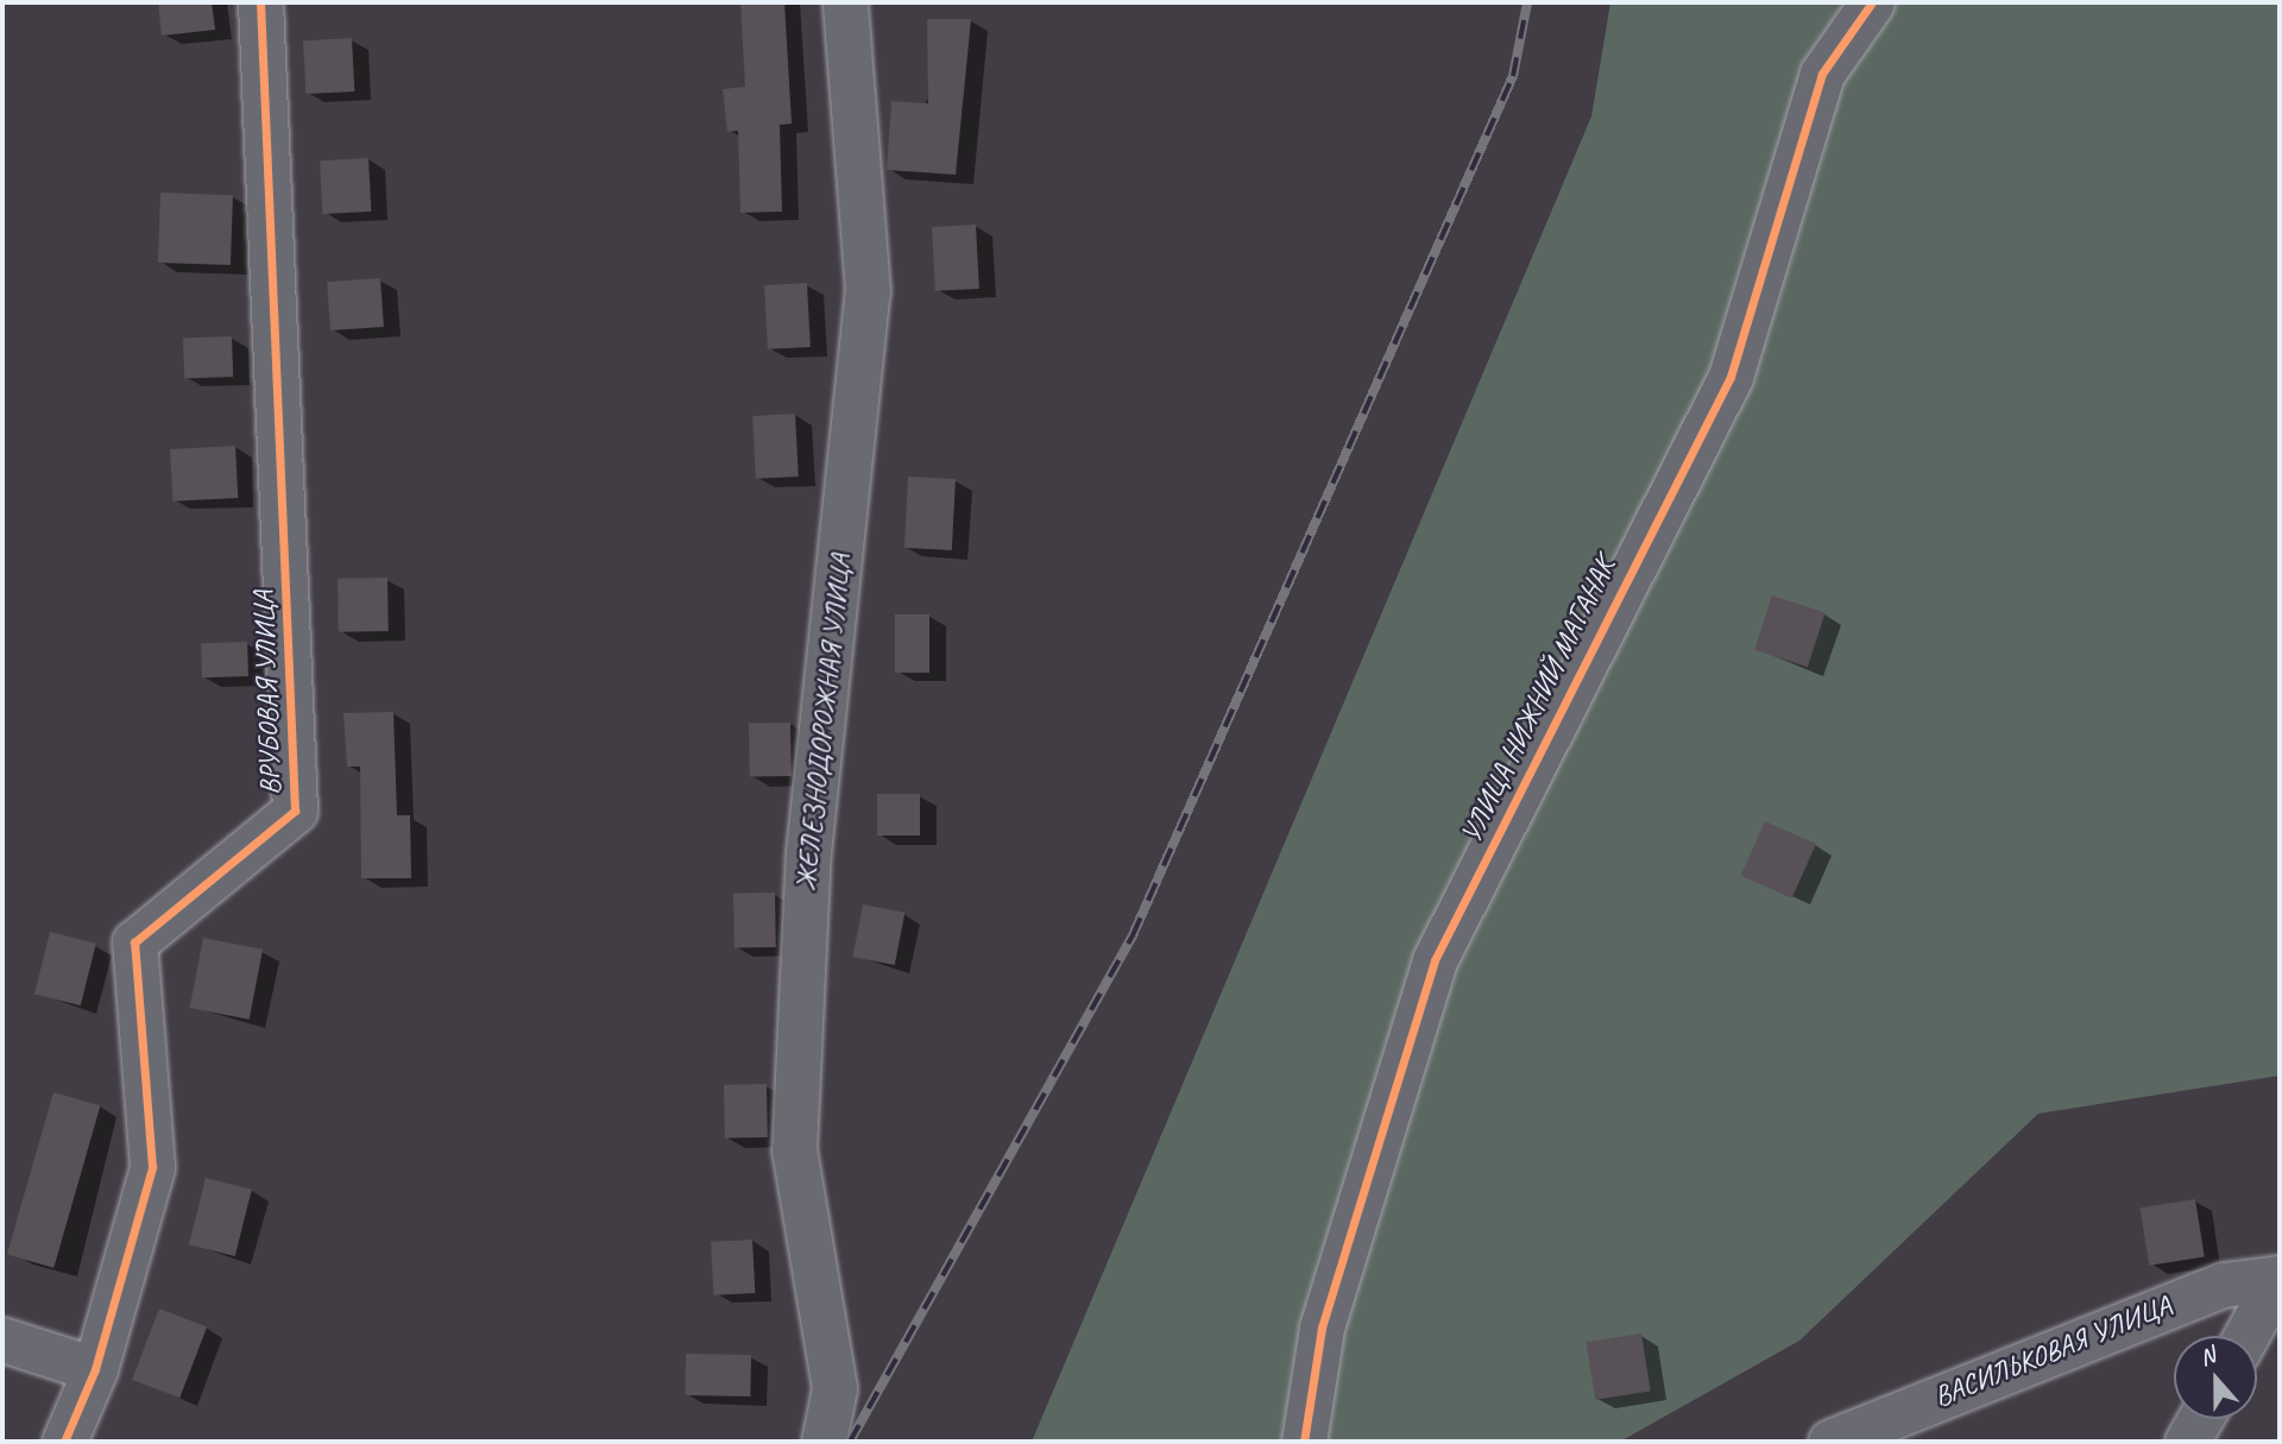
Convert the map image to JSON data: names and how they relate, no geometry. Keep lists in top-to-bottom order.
{
  "streets": {
    "street": [
      "ВРУБОВАЯ УЛИЦА",
      "УЛИЦА НИЖНИЙ МАГАНАК",
      "ЖЕЛЕЗНОДОРОЖНАЯ УЛИЦА",
      "ВАСИЛЬКОВАЯ УЛИЦА"
    ]
  },
  "north": "top"
}
